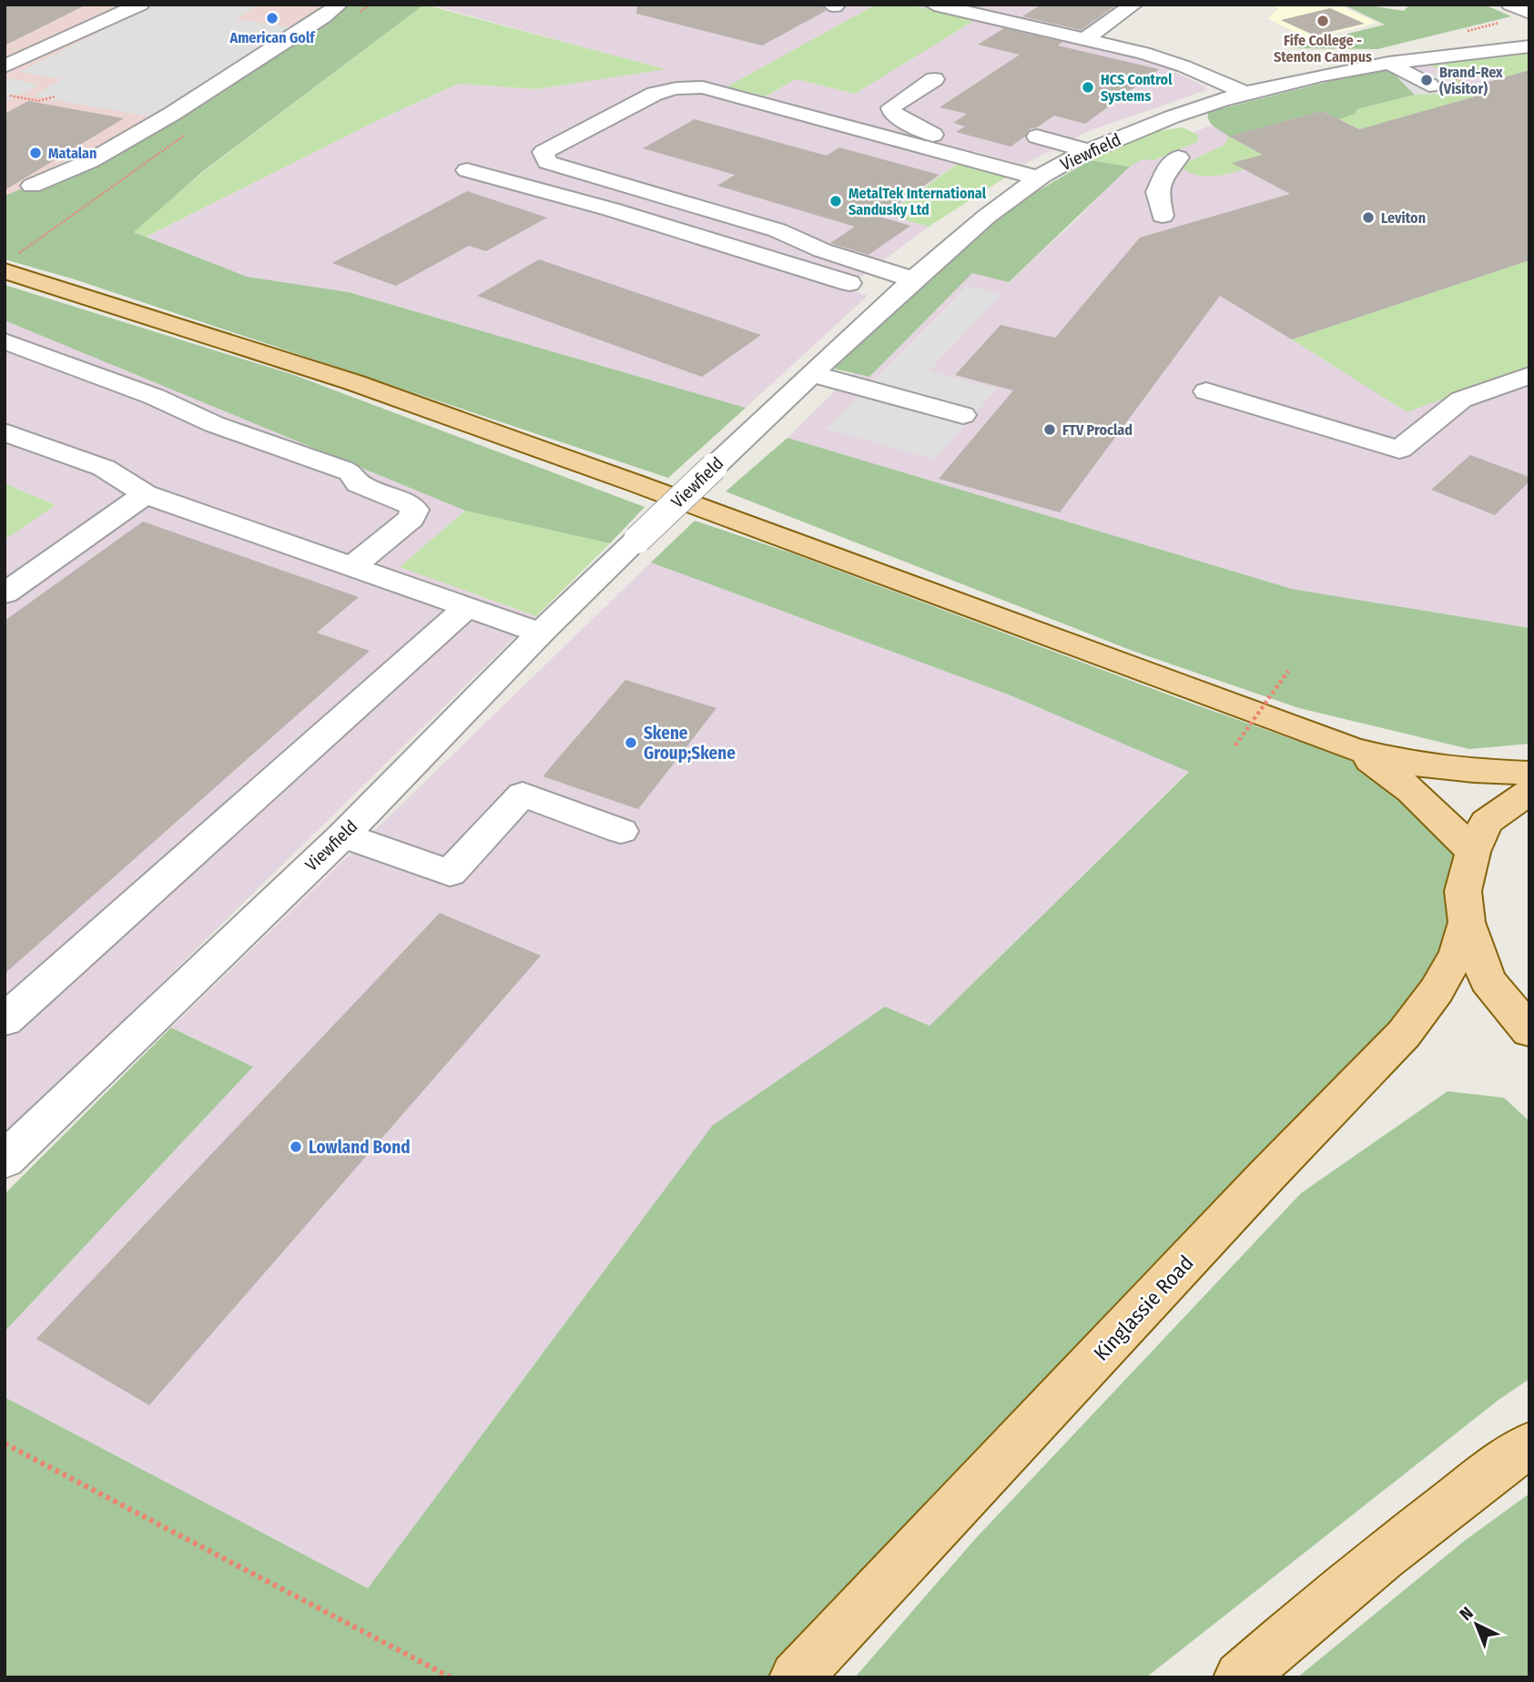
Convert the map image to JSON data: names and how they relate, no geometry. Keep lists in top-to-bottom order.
{
  "streets": {
    "main road": ["Kinglassie Road"],
    "street": ["Viewfield"]
  },
  "places": [
    "American Golf",
    "Fife College - Stenton Campus",
    "Brand-Rex (Visitor)",
    "HCS Control Systems",
    "Matalan",
    "MetalTek International Sandusky Ltd",
    "Leviton",
    "FTV Proclad",
    "Skene Group;Skene",
    "Lowland Bond"
  ],
  "north": "top left"
}
